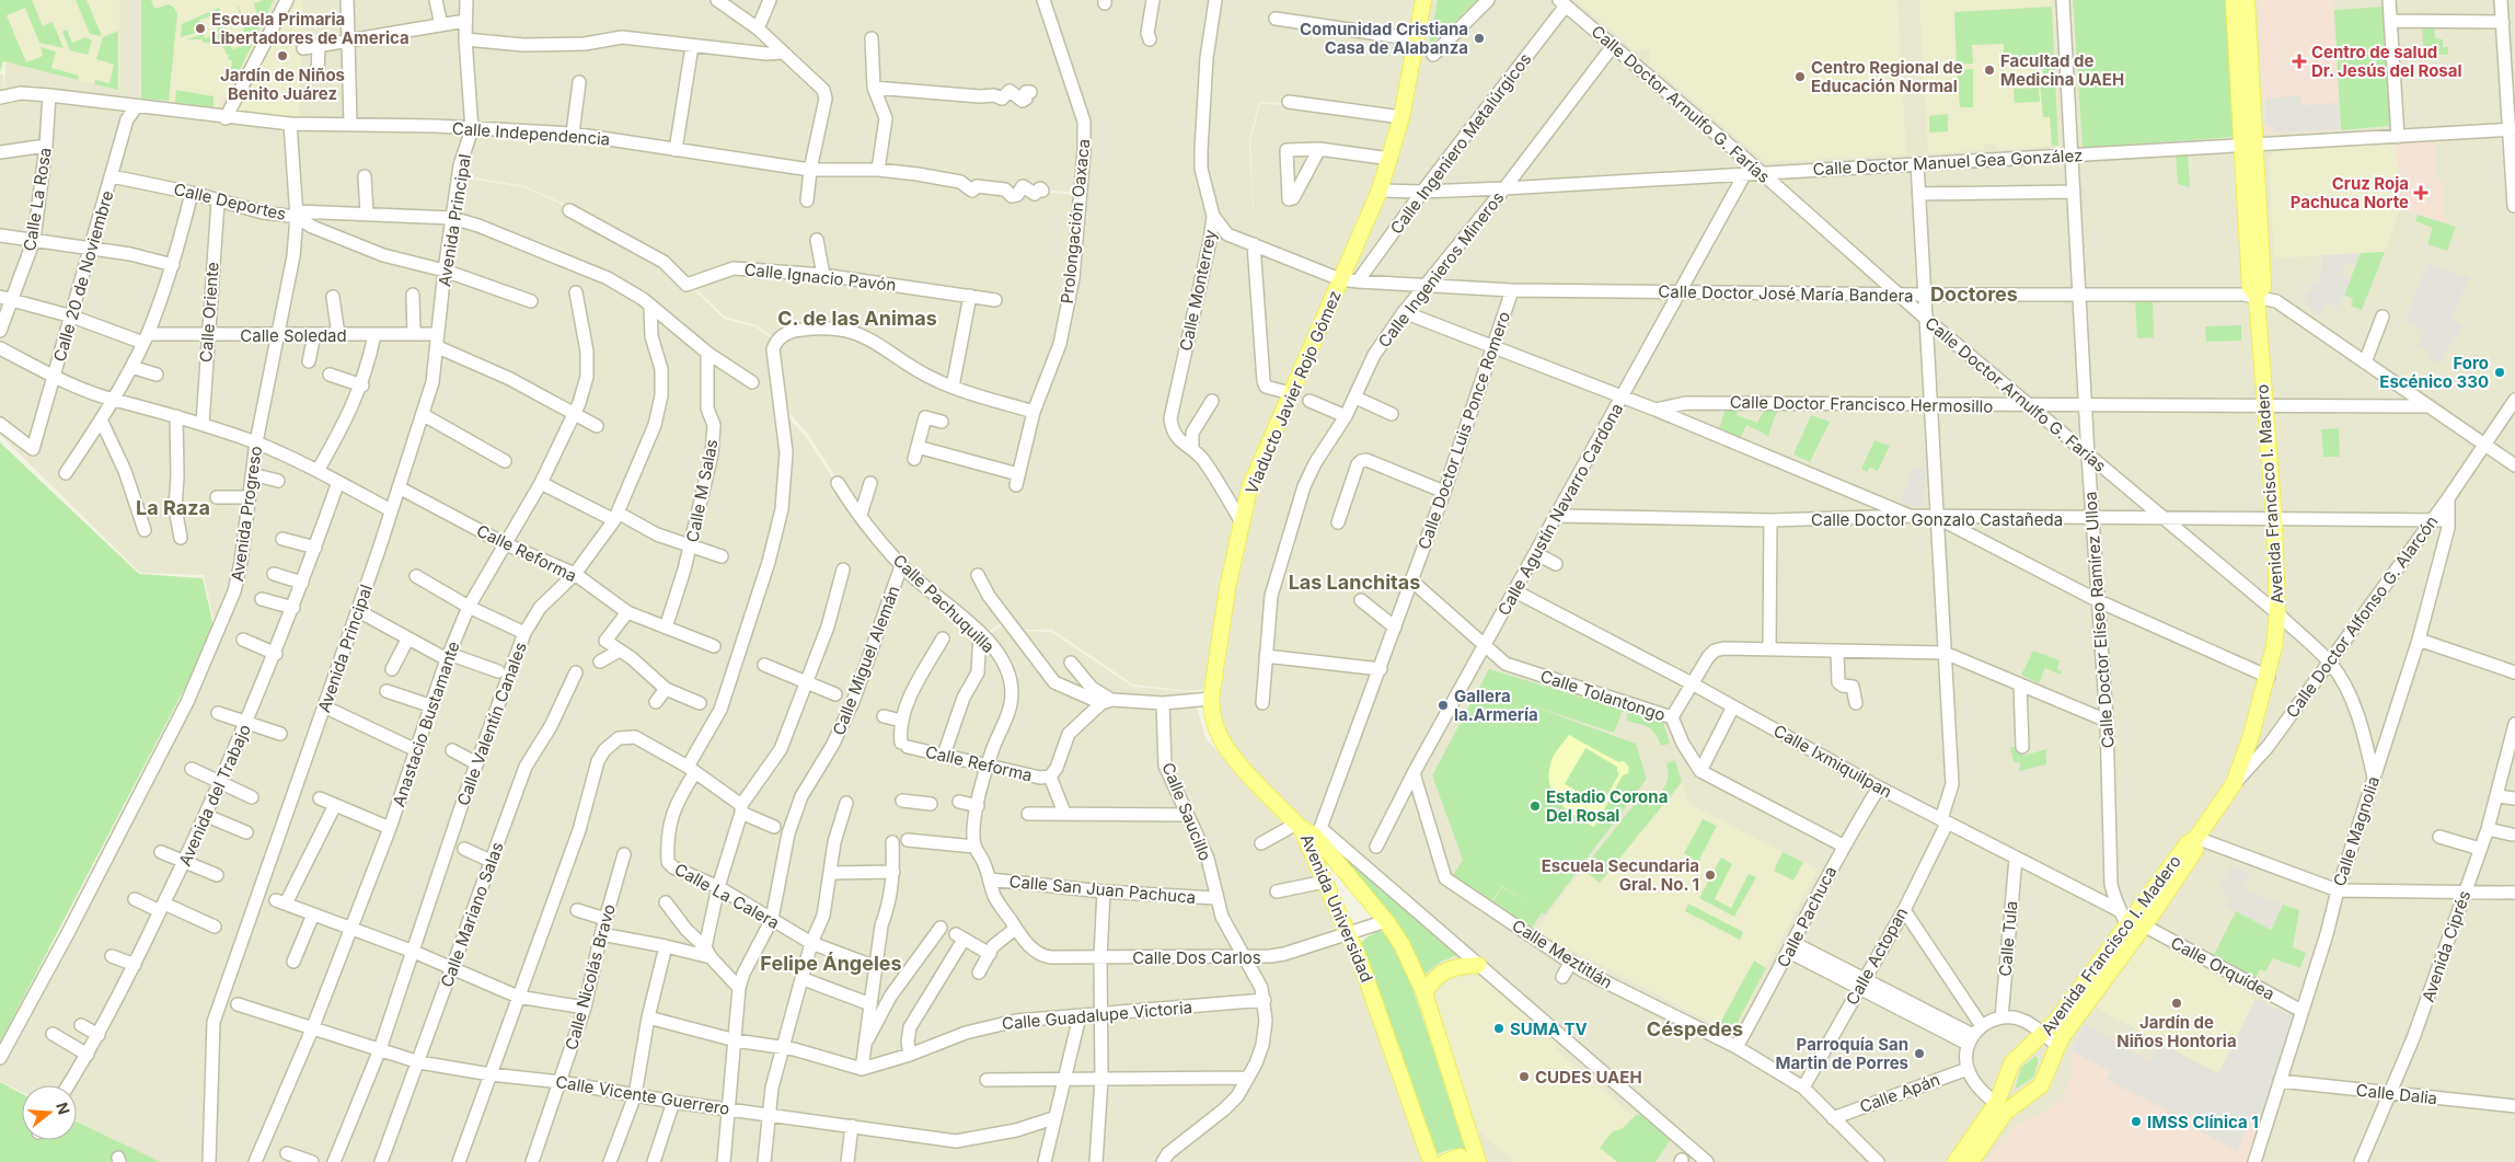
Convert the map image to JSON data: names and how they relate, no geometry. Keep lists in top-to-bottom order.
{
  "streets": {
    "main road": ["Viaducto Javier Rojo Gómez", "Avenida Francisco I. Madero", "Avenida Universidad"],
    "street": [
      "Calle Doctor Arnulfo G. Farías",
      "Calle Independencia",
      "Calle Ingeniero Metalúrgicos",
      "Calle Doctor Manuel Gea González",
      "Calle La Rosa",
      "Calle Deportes",
      "Avenida Principal",
      "Prolongación Oaxaca",
      "Calle Ingenieros Mineros",
      "Calle 20 de Noviembre",
      "Calle Ignacio Pavón",
      "Calle Monterrey",
      "Calle Doctor José María Bandera",
      "Calle Oriente",
      "Calle Soledad",
      "Calle Doctor Francisco Hermosillo",
      "Calle Doctor Luis Ponce Romero",
      "Calle M Salas",
      "Calle Agustín Navarro Cardona",
      "Avenida Progreso",
      "Calle Doctor Gonzalo Castañeda",
      "Calle Reforma",
      "Calle Pachuquilla",
      "Calle Doctor Alfonso G. Alarcón",
      "Calle Doctor Elíseo Ramírez Ulloa",
      "Calle Miguel Alemán",
      "Calle Tolantongo",
      "Anastacio Bustamante",
      "Calle Valentín Canales",
      "Calle Ixmiquilpan",
      "Avenida del Trabajo",
      "Calle Saucillo",
      "Calle Magnolia",
      "Calle San Juan Pachuca",
      "Calle La Calera",
      "Calle Mariano Salas",
      "Calle Pachuca",
      "Calle Tula",
      "Avenida Ciprés",
      "Calle Meztitlán",
      "Calle Actopan",
      "Calle Dos Carlos",
      "Calle Orquídea",
      "Calle Nicolás Bravo",
      "Calle Guadalupe Victoria",
      "Calle Apán",
      "Calle Dalia",
      "Calle Vicente Guerrero"
    ]
  },
  "crossings": [
    ["Calle Doctor Arnulfo G. Farías", "Calle Ingeniero Metalúrgicos"],
    ["Calle Doctor Arnulfo G. Farías", "Calle Doctor Manuel Gea González"],
    ["Calle Doctor Arnulfo G. Farías", "Calle Ingenieros Mineros"],
    ["Calle Doctor Arnulfo G. Farías", "Calle Doctor José María Bandera"],
    ["Calle Doctor Arnulfo G. Farías", "Calle Doctor Francisco Hermosillo"],
    ["Calle Doctor Arnulfo G. Farías", "Avenida Francisco I. Madero"],
    ["Calle Doctor Arnulfo G. Farías", "Calle Doctor Gonzalo Castañeda"],
    ["Calle Doctor Arnulfo G. Farías", "Calle Doctor Alfonso G. Alarcón"],
    ["Calle Doctor Arnulfo G. Farías", "Calle Doctor Elíseo Ramírez Ulloa"],
    ["Calle Doctor Arnulfo G. Farías", "Calle Magnolia"],
    ["Calle Doctor Arnulfo G. Farías", "Calle Actopan"],
    ["Calle Independencia", "Calle La Rosa"],
    ["Calle Independencia", "Avenida Principal"],
    ["Calle Independencia", "Calle 20 de Noviembre"],
    ["Calle Independencia", "Avenida Progreso"],
    ["Calle Ingeniero Metalúrgicos", "Calle Doctor Manuel Gea González"],
    ["Calle Ingeniero Metalúrgicos", "Calle Doctor José María Bandera"],
    ["Calle Doctor Manuel Gea González", "Calle Ingenieros Mineros"],
    ["Calle Doctor Manuel Gea González", "Viaducto Javier Rojo Gómez"],
    ["Calle Doctor Manuel Gea González", "Avenida Francisco I. Madero"],
    ["Calle Doctor Manuel Gea González", "Calle Agustín Navarro Cardona"],
    ["Calle Doctor Manuel Gea González", "Calle Doctor Elíseo Ramírez Ulloa"],
    ["Calle Doctor Manuel Gea González", "Calle Actopan"],
    ["Calle La Rosa", "Calle Soledad"],
    ["Calle Deportes", "Avenida Principal"],
    ["Calle Deportes", "Calle 20 de Noviembre"],
    ["Calle Deportes", "Calle Oriente"],
    ["Calle Deportes", "Avenida Progreso"],
    ["Avenida Principal", "Calle Soledad"],
    ["Avenida Principal", "Calle Reforma"],
    ["Calle Ingenieros Mineros", "Calle Doctor José María Bandera"],
    ["Calle 20 de Noviembre", "Calle Soledad"],
    ["Calle Monterrey", "Calle Doctor José María Bandera"],
    ["Calle Monterrey", "Viaducto Javier Rojo Gómez"],
    ["Calle Doctor José María Bandera", "Viaducto Javier Rojo Gómez"],
    ["Calle Doctor José María Bandera", "Calle Doctor Francisco Hermosillo"],
    ["Calle Doctor José María Bandera", "Calle Doctor Luis Ponce Romero"],
    ["Calle Doctor José María Bandera", "Avenida Francisco I. Madero"],
    ["Calle Doctor José María Bandera", "Calle Agustín Navarro Cardona"],
    ["Calle Doctor José María Bandera", "Calle Doctor Alfonso G. Alarcón"],
    ["Calle Doctor José María Bandera", "Calle Doctor Elíseo Ramírez Ulloa"],
    ["Calle Doctor José María Bandera", "Calle Actopan"],
    ["Calle Oriente", "Calle Soledad"],
    ["Calle Soledad", "Avenida Progreso"],
    ["Viaducto Javier Rojo Gómez", "Calle Pachuquilla"],
    ["Viaducto Javier Rojo Gómez", "Avenida Universidad"],
    ["Calle Doctor Francisco Hermosillo", "Avenida Francisco I. Madero"],
    ["Calle Doctor Francisco Hermosillo", "Calle Doctor Elíseo Ramírez Ulloa"],
    ["Calle Doctor Francisco Hermosillo", "Calle Actopan"],
    ["Calle Doctor Luis Ponce Romero", "Calle Tolantongo"],
    ["Calle Doctor Luis Ponce Romero", "Avenida Universidad"],
    ["Calle M Salas", "Calle Reforma"],
    ["Avenida Francisco I. Madero", "Calle Doctor Gonzalo Castañeda"],
    ["Avenida Francisco I. Madero", "Calle Doctor Alfonso G. Alarcón"],
    ["Avenida Francisco I. Madero", "Calle Doctor Elíseo Ramírez Ulloa"],
    ["Avenida Francisco I. Madero", "Calle Ixmiquilpan"],
    ["Avenida Francisco I. Madero", "Calle Orquídea"],
    ["Calle Agustín Navarro Cardona", "Calle Doctor Gonzalo Castañeda"],
    ["Calle Agustín Navarro Cardona", "Calle Tolantongo"],
    ["Calle Agustín Navarro Cardona", "Calle Ixmiquilpan"],
    ["Calle Agustín Navarro Cardona", "Calle Meztitlán"],
    ["Calle Doctor Gonzalo Castañeda", "Calle Doctor Alfonso G. Alarcón"],
    ["Calle Doctor Gonzalo Castañeda", "Calle Doctor Elíseo Ramírez Ulloa"],
    ["Calle Doctor Gonzalo Castañeda", "Calle Magnolia"],
    ["Calle Doctor Gonzalo Castañeda", "Calle Actopan"],
    ["Calle Reforma", "Calle Pachuquilla"],
    ["Calle Reforma", "Anastacio Bustamante"],
    ["Calle Reforma", "Calle Valentín Canales"],
    ["Calle Pachuquilla", "Calle Miguel Alemán"],
    ["Calle Pachuquilla", "Calle Saucillo"],
    ["Calle Doctor Alfonso G. Alarcón", "Calle Magnolia"],
    ["Calle Doctor Elíseo Ramírez Ulloa", "Calle Ixmiquilpan"],
    ["Calle Miguel Alemán", "Calle La Calera"],
    ["Calle Miguel Alemán", "Calle Vicente Guerrero"],
    ["Calle Tolantongo", "Calle Pachuca"],
    ["Anastacio Bustamante", "Calle Vicente Guerrero"],
    ["Calle Valentín Canales", "Calle Vicente Guerrero"],
    ["Calle Ixmiquilpan", "Calle Pachuca"],
    ["Calle Ixmiquilpan", "Calle Tula"],
    ["Calle Ixmiquilpan", "Calle Actopan"],
    ["Calle Saucillo", "Calle San Juan Pachuca"],
    ["Calle Saucillo", "Calle Dos Carlos"],
    ["Calle Saucillo", "Calle Guadalupe Victoria"],
    ["Calle Magnolia", "Calle Orquídea"],
    ["Calle Magnolia", "Calle Dalia"],
    ["Calle San Juan Pachuca", "Calle Dos Carlos"],
    ["Avenida Universidad", "Calle Dos Carlos"],
    ["Calle Mariano Salas", "Calle Vicente Guerrero"],
    ["Calle Pachuca", "Calle Meztitlán"],
    ["Avenida Ciprés", "Calle Dalia"],
    ["Calle Meztitlán", "Calle Actopan"],
    ["Calle Meztitlán", "Calle Apán"],
    ["Calle Nicolás Bravo", "Calle Vicente Guerrero"]
  ],
  "districts": [
    "Doctores",
    "C. de las Animas",
    "La Raza",
    "Las Lanchitas",
    "Felipe Ángeles",
    "Céspedes"
  ],
  "places": {
    "other": [
      "Escuela Primaria Libertadores de America",
      "Comunidad Cristiana Casa de Alabanza",
      "Jardín de Niños Benito Juárez",
      "Facultad de Medicina UAEH",
      "Centro Regional de Educación Normal",
      "Foro Escénico 330",
      "Gallera la.Armería",
      "Estadio Corona Del Rosal",
      "Escuela Secundaria Gral. No. 1",
      "Jardín de Niños Hontoria",
      "SUMA TV",
      "Parroquía San Martin de Porres",
      "CUDES UAEH",
      "IMSS Clínica 1"
    ],
    "health": ["Centro de salud Dr. Jesús del Rosal", "Cruz Roja Pachuca Norte"]
  },
  "north": "right"
}
